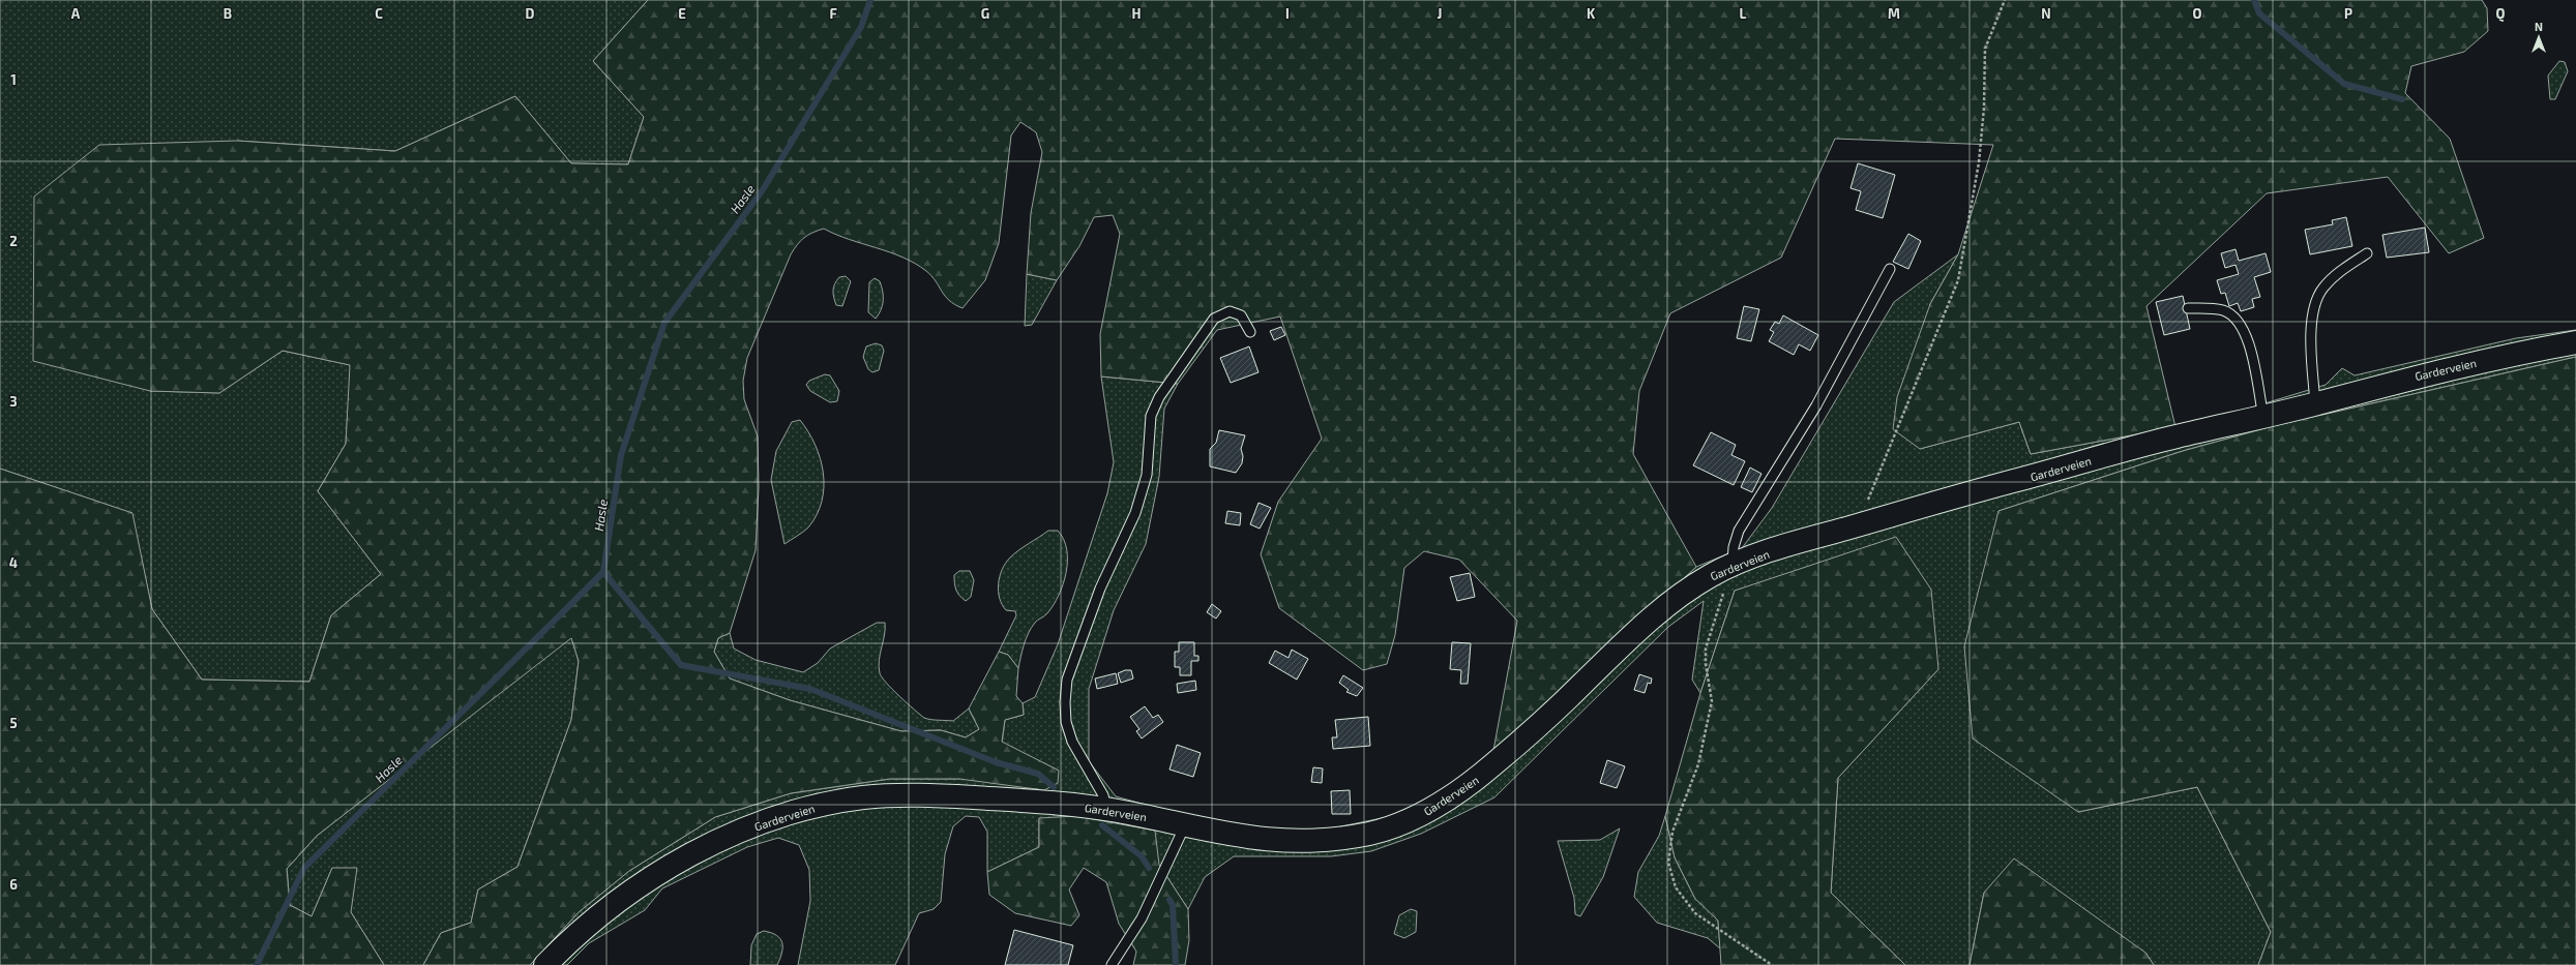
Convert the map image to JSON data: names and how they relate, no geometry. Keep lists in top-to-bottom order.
{
  "streets": {
    "street": ["Garderveien"]
  },
  "water": ["Hasle"],
  "north": "top",
  "grid": {
    "columns": [
      "A",
      "B",
      "C",
      "D",
      "E",
      "F",
      "G",
      "H",
      "I",
      "J",
      "K",
      "L",
      "M",
      "N",
      "O",
      "P",
      "Q"
    ],
    "rows": [
      "1",
      "2",
      "3",
      "4",
      "5",
      "6"
    ]
  }
}
